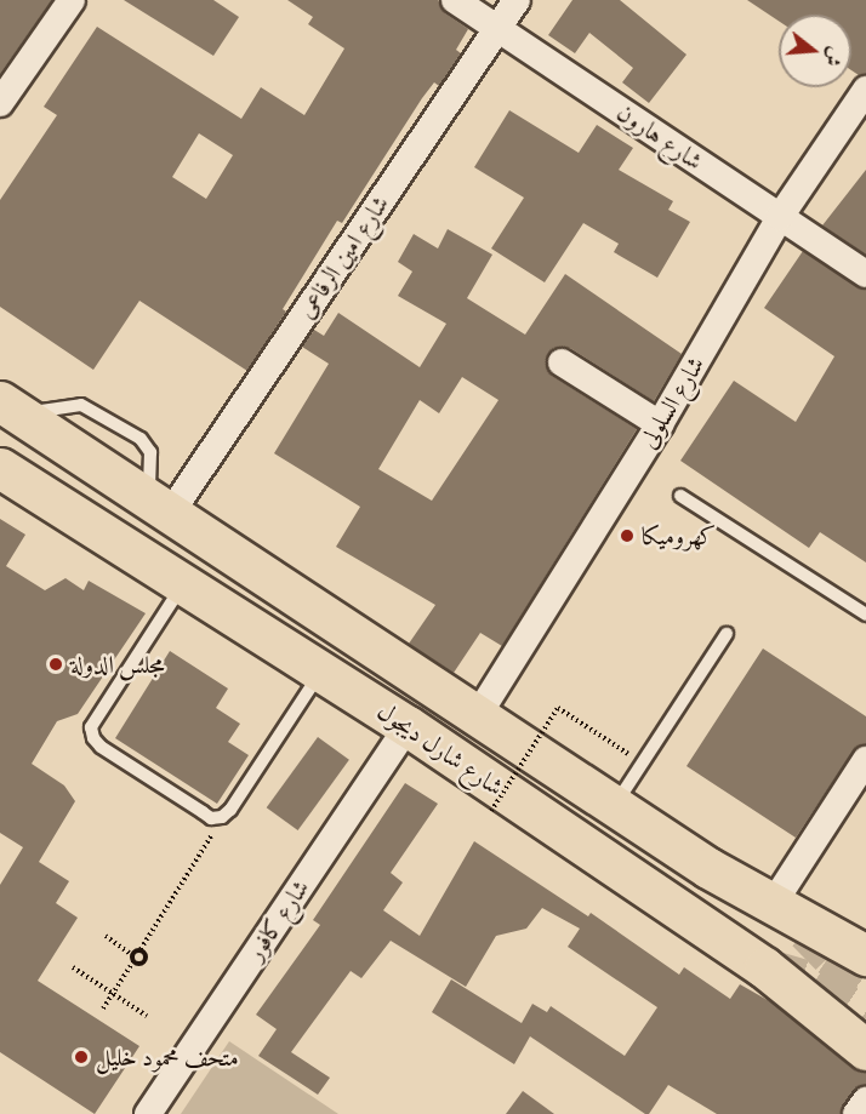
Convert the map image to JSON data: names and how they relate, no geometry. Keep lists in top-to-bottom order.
{
  "streets": {
    "main road": ["شارع شارل ديجول"],
    "street": [
      "شارع هارون",
      "شارع امين الرفاعى",
      "شارع السلولى",
      "شارع كافور"
    ]
  },
  "crossings": [
    ["شارع هارون", "شارع امين الرفاعى"],
    ["شارع هارون", "شارع السلولى"],
    ["شارع امين الرفاعى", "شارع شارل ديجول"],
    ["شارع السلولى", "شارع شارل ديجول"],
    ["شارع شارل ديجول", "شارع كافور"]
  ],
  "places": ["كهروميكا", "مجلس الدولة", "متحف محمود خليل"],
  "north": "right"
}
